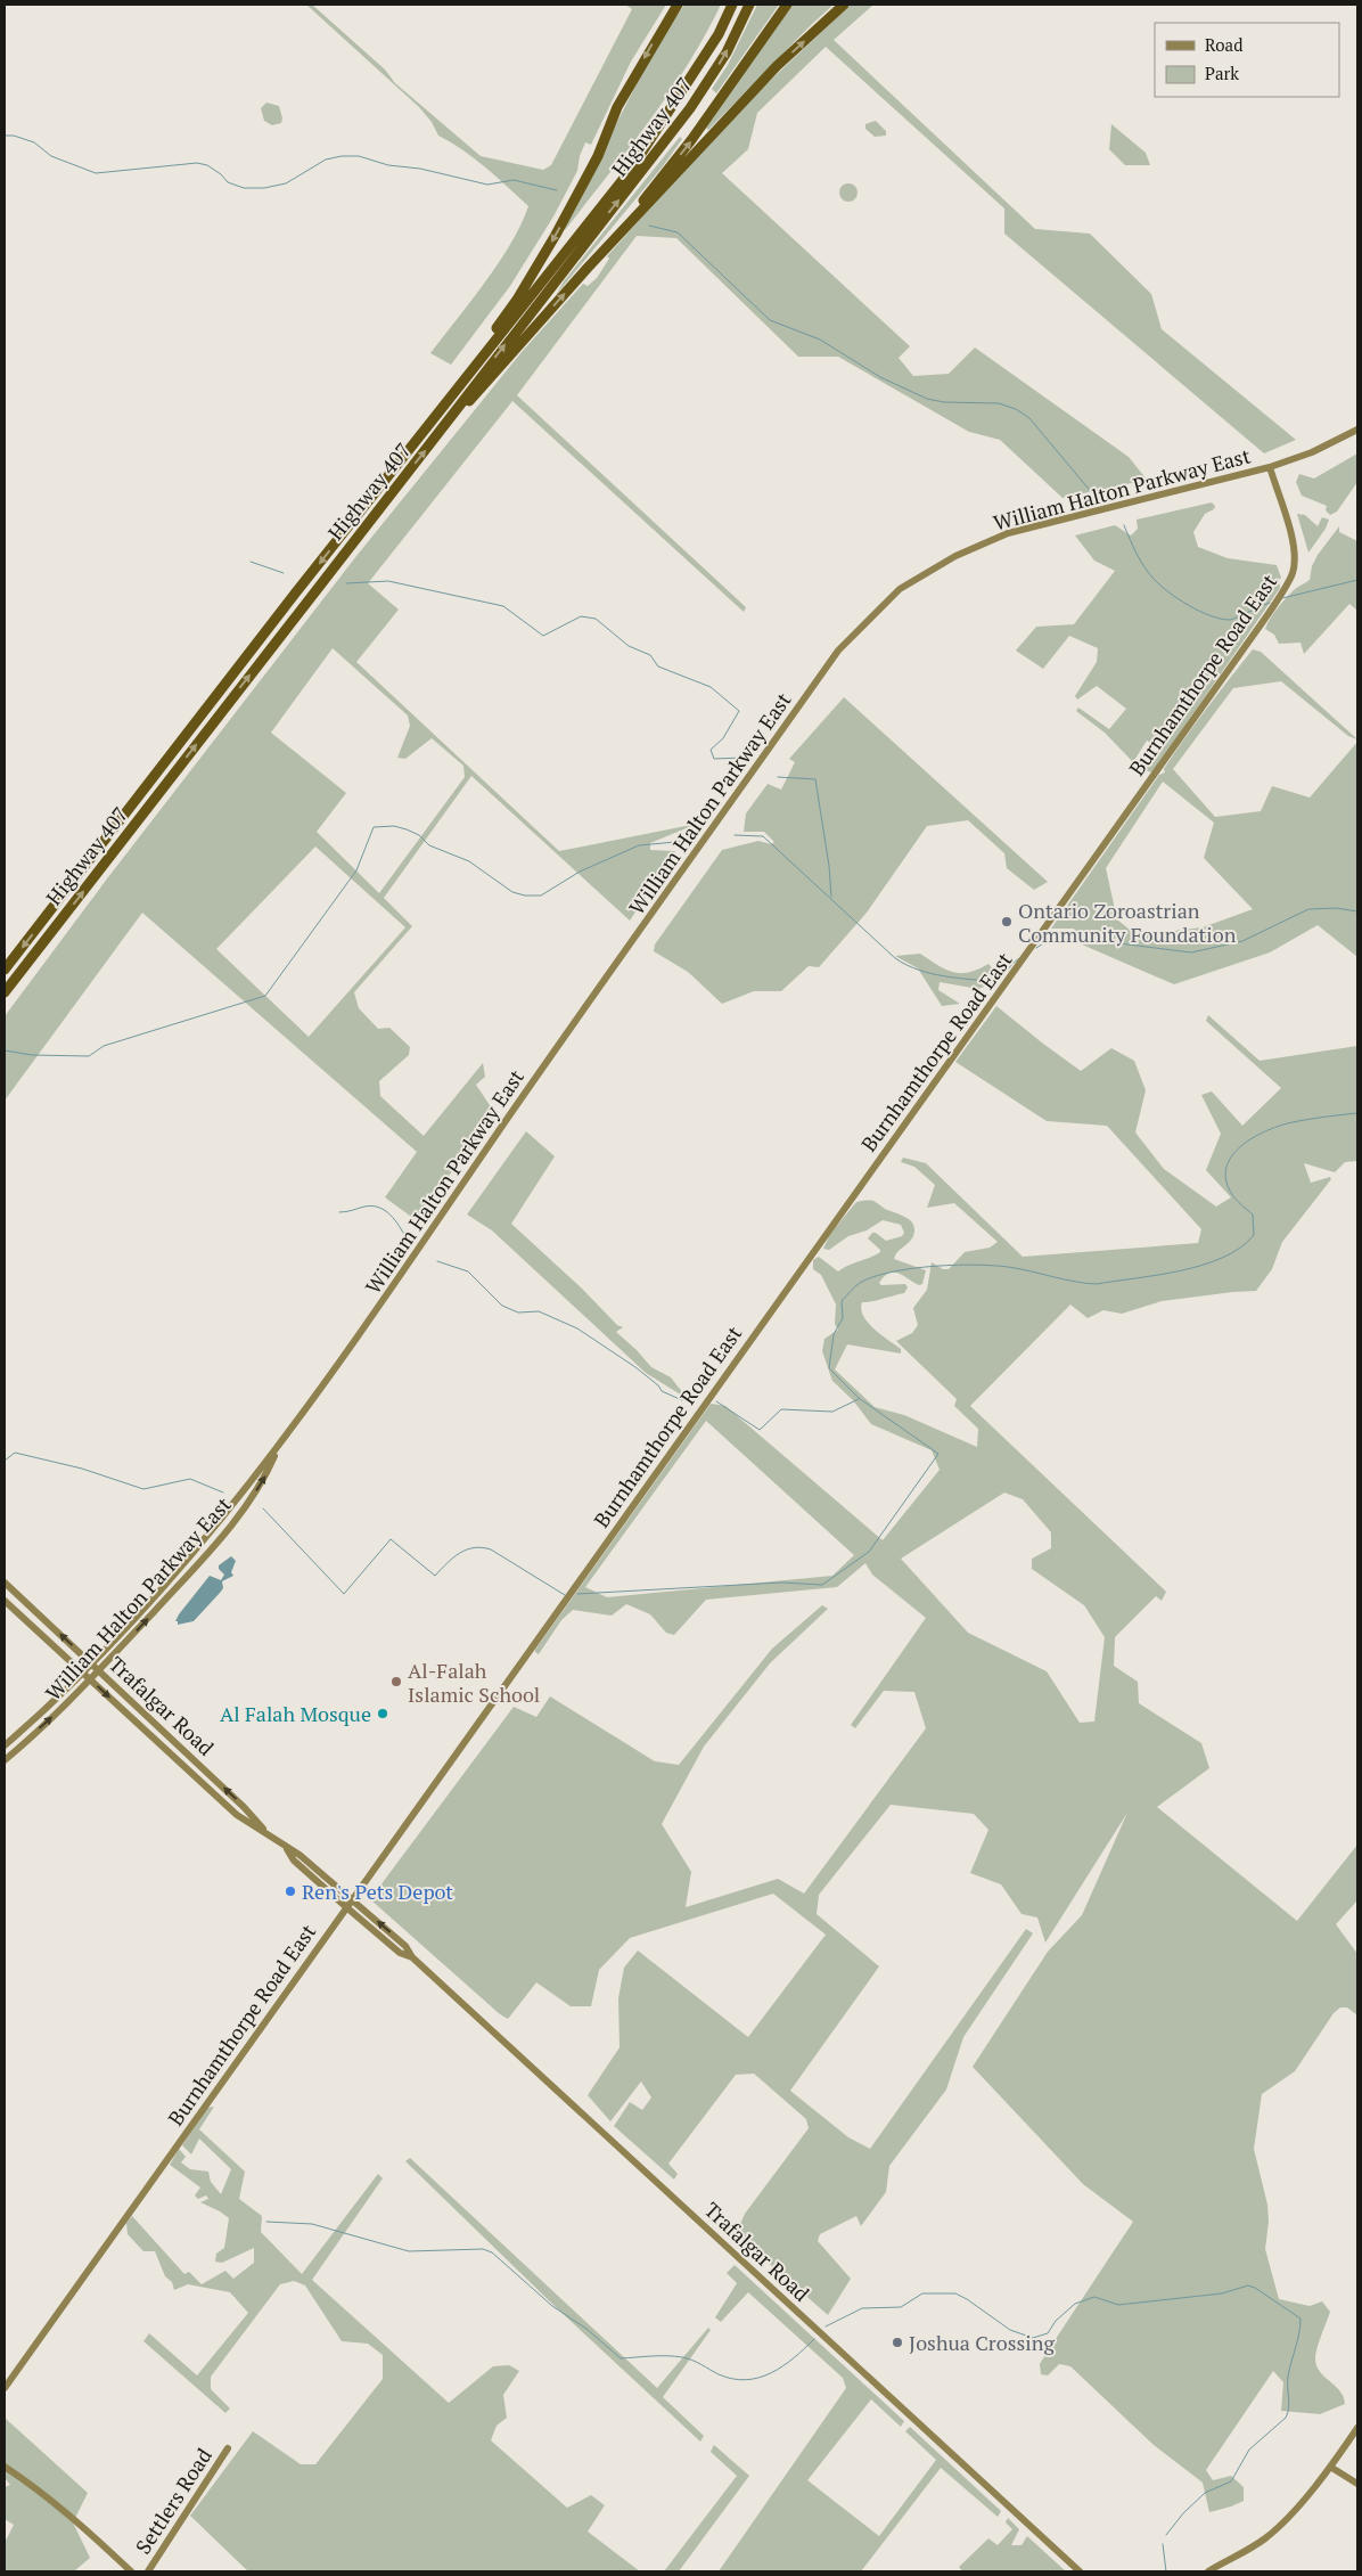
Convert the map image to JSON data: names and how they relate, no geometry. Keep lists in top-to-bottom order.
{
  "streets": {
    "highway": ["Highway 407"],
    "main road": [
      "William Halton Parkway East",
      "Burnhamthorpe Road East",
      "Trafalgar Road",
      "Settlers Road"
    ]
  },
  "crossings": [
    ["William Halton Parkway East", "Burnhamthorpe Road East"],
    ["William Halton Parkway East", "Trafalgar Road"],
    ["Burnhamthorpe Road East", "Trafalgar Road"]
  ],
  "places": [
    "Ontario Zoroastrian Community Foundation",
    "Al-Falah Islamic School",
    "Al Falah Mosque",
    "Ren's Pets Depot",
    "Joshua Crossing"
  ],
  "legend": ["Road", "Park"]
}
